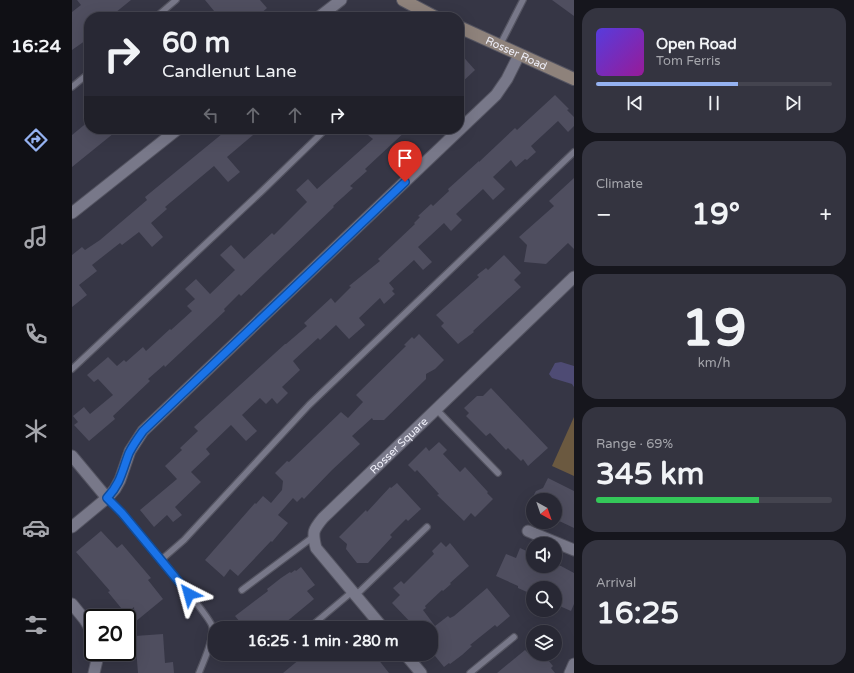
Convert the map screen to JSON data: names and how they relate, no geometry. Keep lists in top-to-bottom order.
{
  "streets": {
    "street": ["Rosser Road", "Rosser Square"]
  },
  "north": "bottom right",
  "page": {
    "tabs": "16:24",
    "turn": ["60 m", "Candlenut Lane"],
    "song": ["Open Road", "Tom Ferris"],
    "tile": [
      "Climate",
      ["19", "km/h"],
      ["Range · 69%", "345 km"],
      ["Arrival", "16:25"]
    ],
    "heat": ["−", "19°", "+"],
    "limit": "20",
    "trip": "16:25 · 1 min · 280 m"
  }
}
